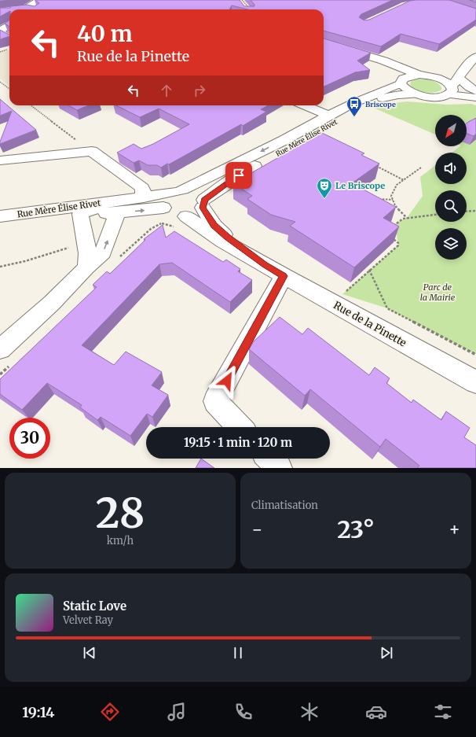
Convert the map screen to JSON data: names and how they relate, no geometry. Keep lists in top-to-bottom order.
{
  "streets": {
    "street": ["Rue Mère Élise Rivet", "Rue de la Pinette"]
  },
  "crossings": [
    ["Rue Mère Élise Rivet", "Rue de la Pinette"]
  ],
  "parks": ["Parc de la Mairie"],
  "places": {
    "bus stop": ["Briscope"],
    "theatre": ["Le Briscope"]
  },
  "north": "bottom left",
  "page": {
    "turn": ["40 m", "Rue de la Pinette"],
    "limit": "30",
    "trip": "19:15 · 1 min · 120 m",
    "tile": [
      ["28", "km/h"],
      "Climatisation"
    ],
    "heat": ["−", "23°", "+"],
    "song": ["Static Love", "Velvet Ray"],
    "tabs": "19:14"
  }
}
